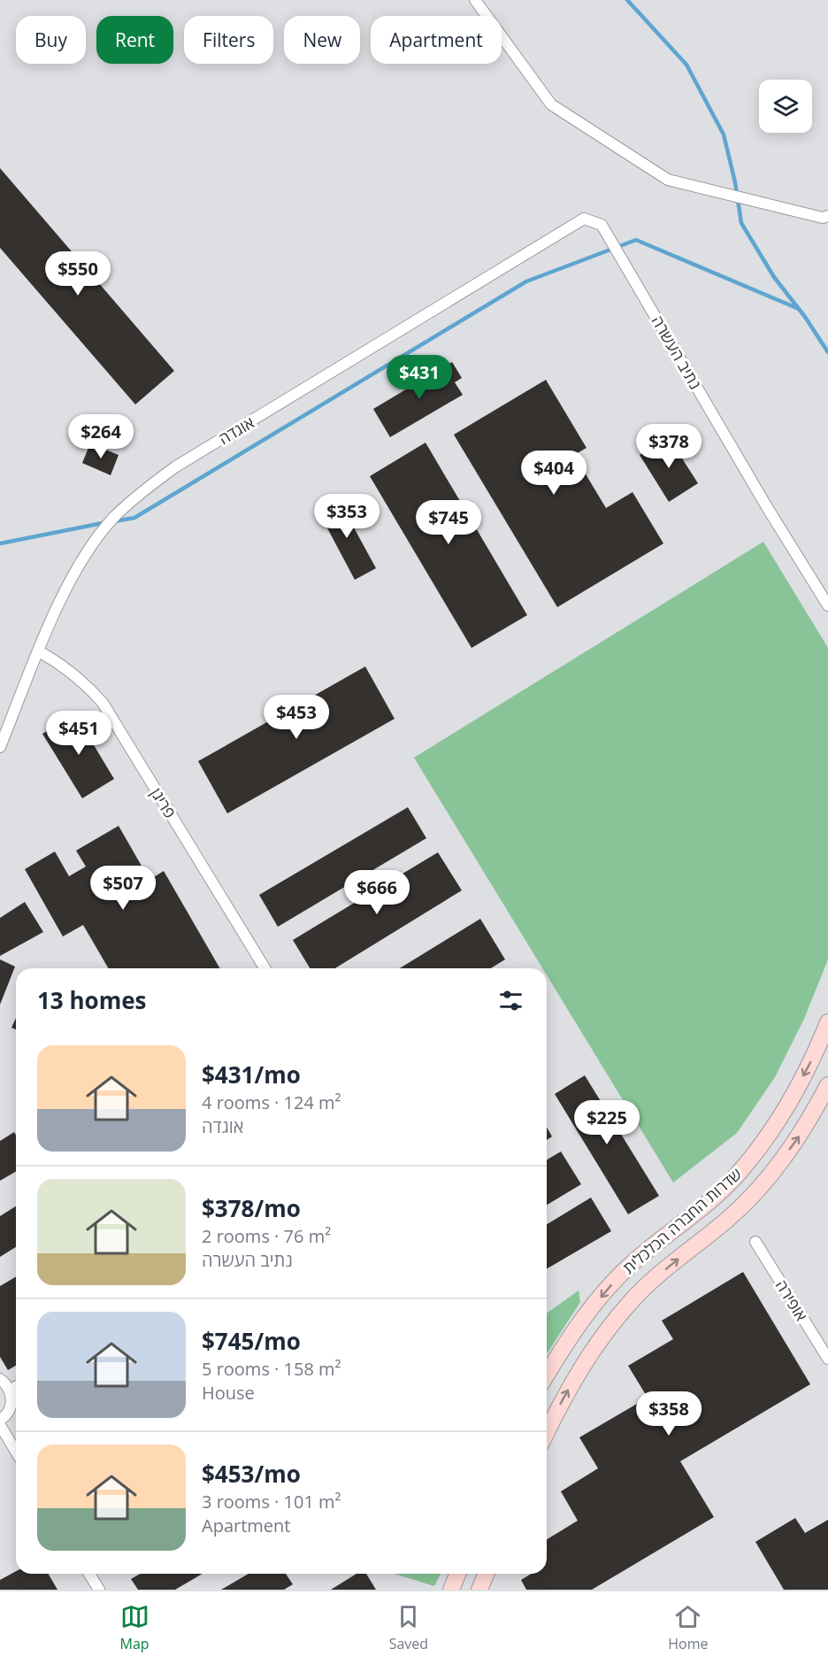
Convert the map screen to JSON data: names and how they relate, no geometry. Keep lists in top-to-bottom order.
{
  "streets": {
    "main road": ["שדרות החברה הכלכלית"],
    "street": [
      "נתיב העשרה",
      "אוגדה",
      "פריגן",
      "אופירה"
    ]
  },
  "crossings": [
    ["נתיב העשרה", "אוגדה"],
    ["אוגדה", "פריגן"]
  ],
  "page": {
    "chip": [
      "Buy",
      "Rent",
      "Filters",
      "New",
      "Apartment"
    ],
    "price": [
      "$550",
      "$431",
      "$264",
      "$378",
      "$404",
      "$353",
      "$745",
      "$453",
      "$451",
      "$507",
      "$666",
      "$225",
      "$358"
    ],
    "heading": "13 homes",
    "list": [
      {
        "name": "$431/mo",
        "note": "4 rooms · 124 m² · אוגדה"
      },
      {
        "name": "$378/mo",
        "note": "2 rooms · 76 m² · נתיב העשרה"
      },
      {
        "name": "$745/mo",
        "note": "5 rooms · 158 m² · House"
      },
      {
        "name": "$453/mo",
        "note": "3 rooms · 101 m² · Apartment"
      }
    ],
    "tabs": ["Map", "Saved", "Home"]
  }
}
